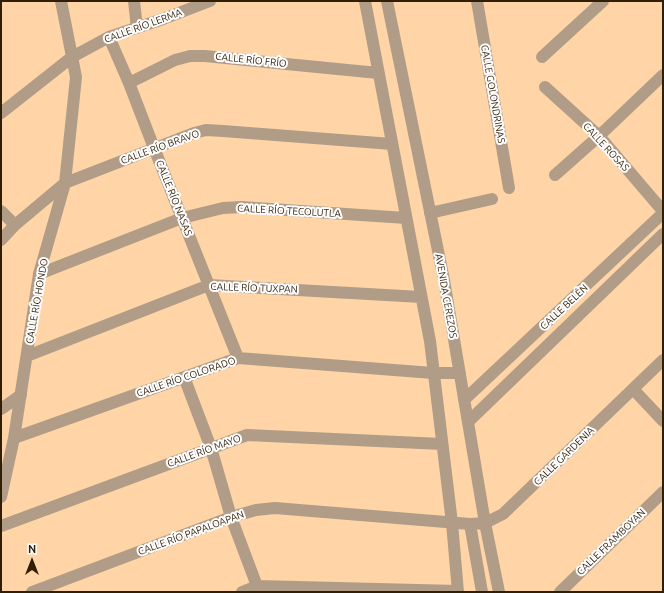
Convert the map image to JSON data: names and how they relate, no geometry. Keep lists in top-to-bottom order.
{
  "streets": {
    "street": [
      "CALLE RÍO LERMA",
      "CALLE RÍO FRÍO",
      "CALLE GOLONDRINAS",
      "CALLE RÍO BRAVO",
      "CALLE ROSAS",
      "CALLE RÍO NASAS",
      "CALLE RÍO TECOLUTLA",
      "CALLE RÍO TUXPAN",
      "AVENIDA CEREZOS",
      "CALLE RÍO HONDO",
      "CALLE BELÉN",
      "CALLE RÍO COLORADO",
      "CALLE RÍO MAYO",
      "CALLE GARDENIA",
      "CALLE RÍO PAPALOAPAN",
      "CALLE FRAMBOYAN"
    ]
  },
  "crossings": [
    ["CALLE RÍO LERMA", "CALLE RÍO NASAS"],
    ["CALLE RÍO LERMA", "CALLE RÍO HONDO"],
    ["CALLE RÍO FRÍO", "CALLE RÍO NASAS"],
    ["CALLE RÍO BRAVO", "CALLE RÍO NASAS"],
    ["CALLE RÍO BRAVO", "CALLE RÍO HONDO"],
    ["CALLE ROSAS", "CALLE BELÉN"],
    ["CALLE RÍO NASAS", "CALLE RÍO TECOLUTLA"],
    ["CALLE RÍO NASAS", "CALLE RÍO TUXPAN"],
    ["CALLE RÍO NASAS", "CALLE RÍO COLORADO"],
    ["CALLE RÍO TECOLUTLA", "CALLE RÍO HONDO"],
    ["CALLE RÍO TUXPAN", "CALLE RÍO HONDO"],
    ["AVENIDA CEREZOS", "CALLE BELÉN"],
    ["AVENIDA CEREZOS", "CALLE RÍO COLORADO"],
    ["AVENIDA CEREZOS", "CALLE GARDENIA"],
    ["CALLE RÍO HONDO", "CALLE RÍO COLORADO"],
    ["CALLE GARDENIA", "CALLE RÍO PAPALOAPAN"]
  ],
  "north": "top"
}
